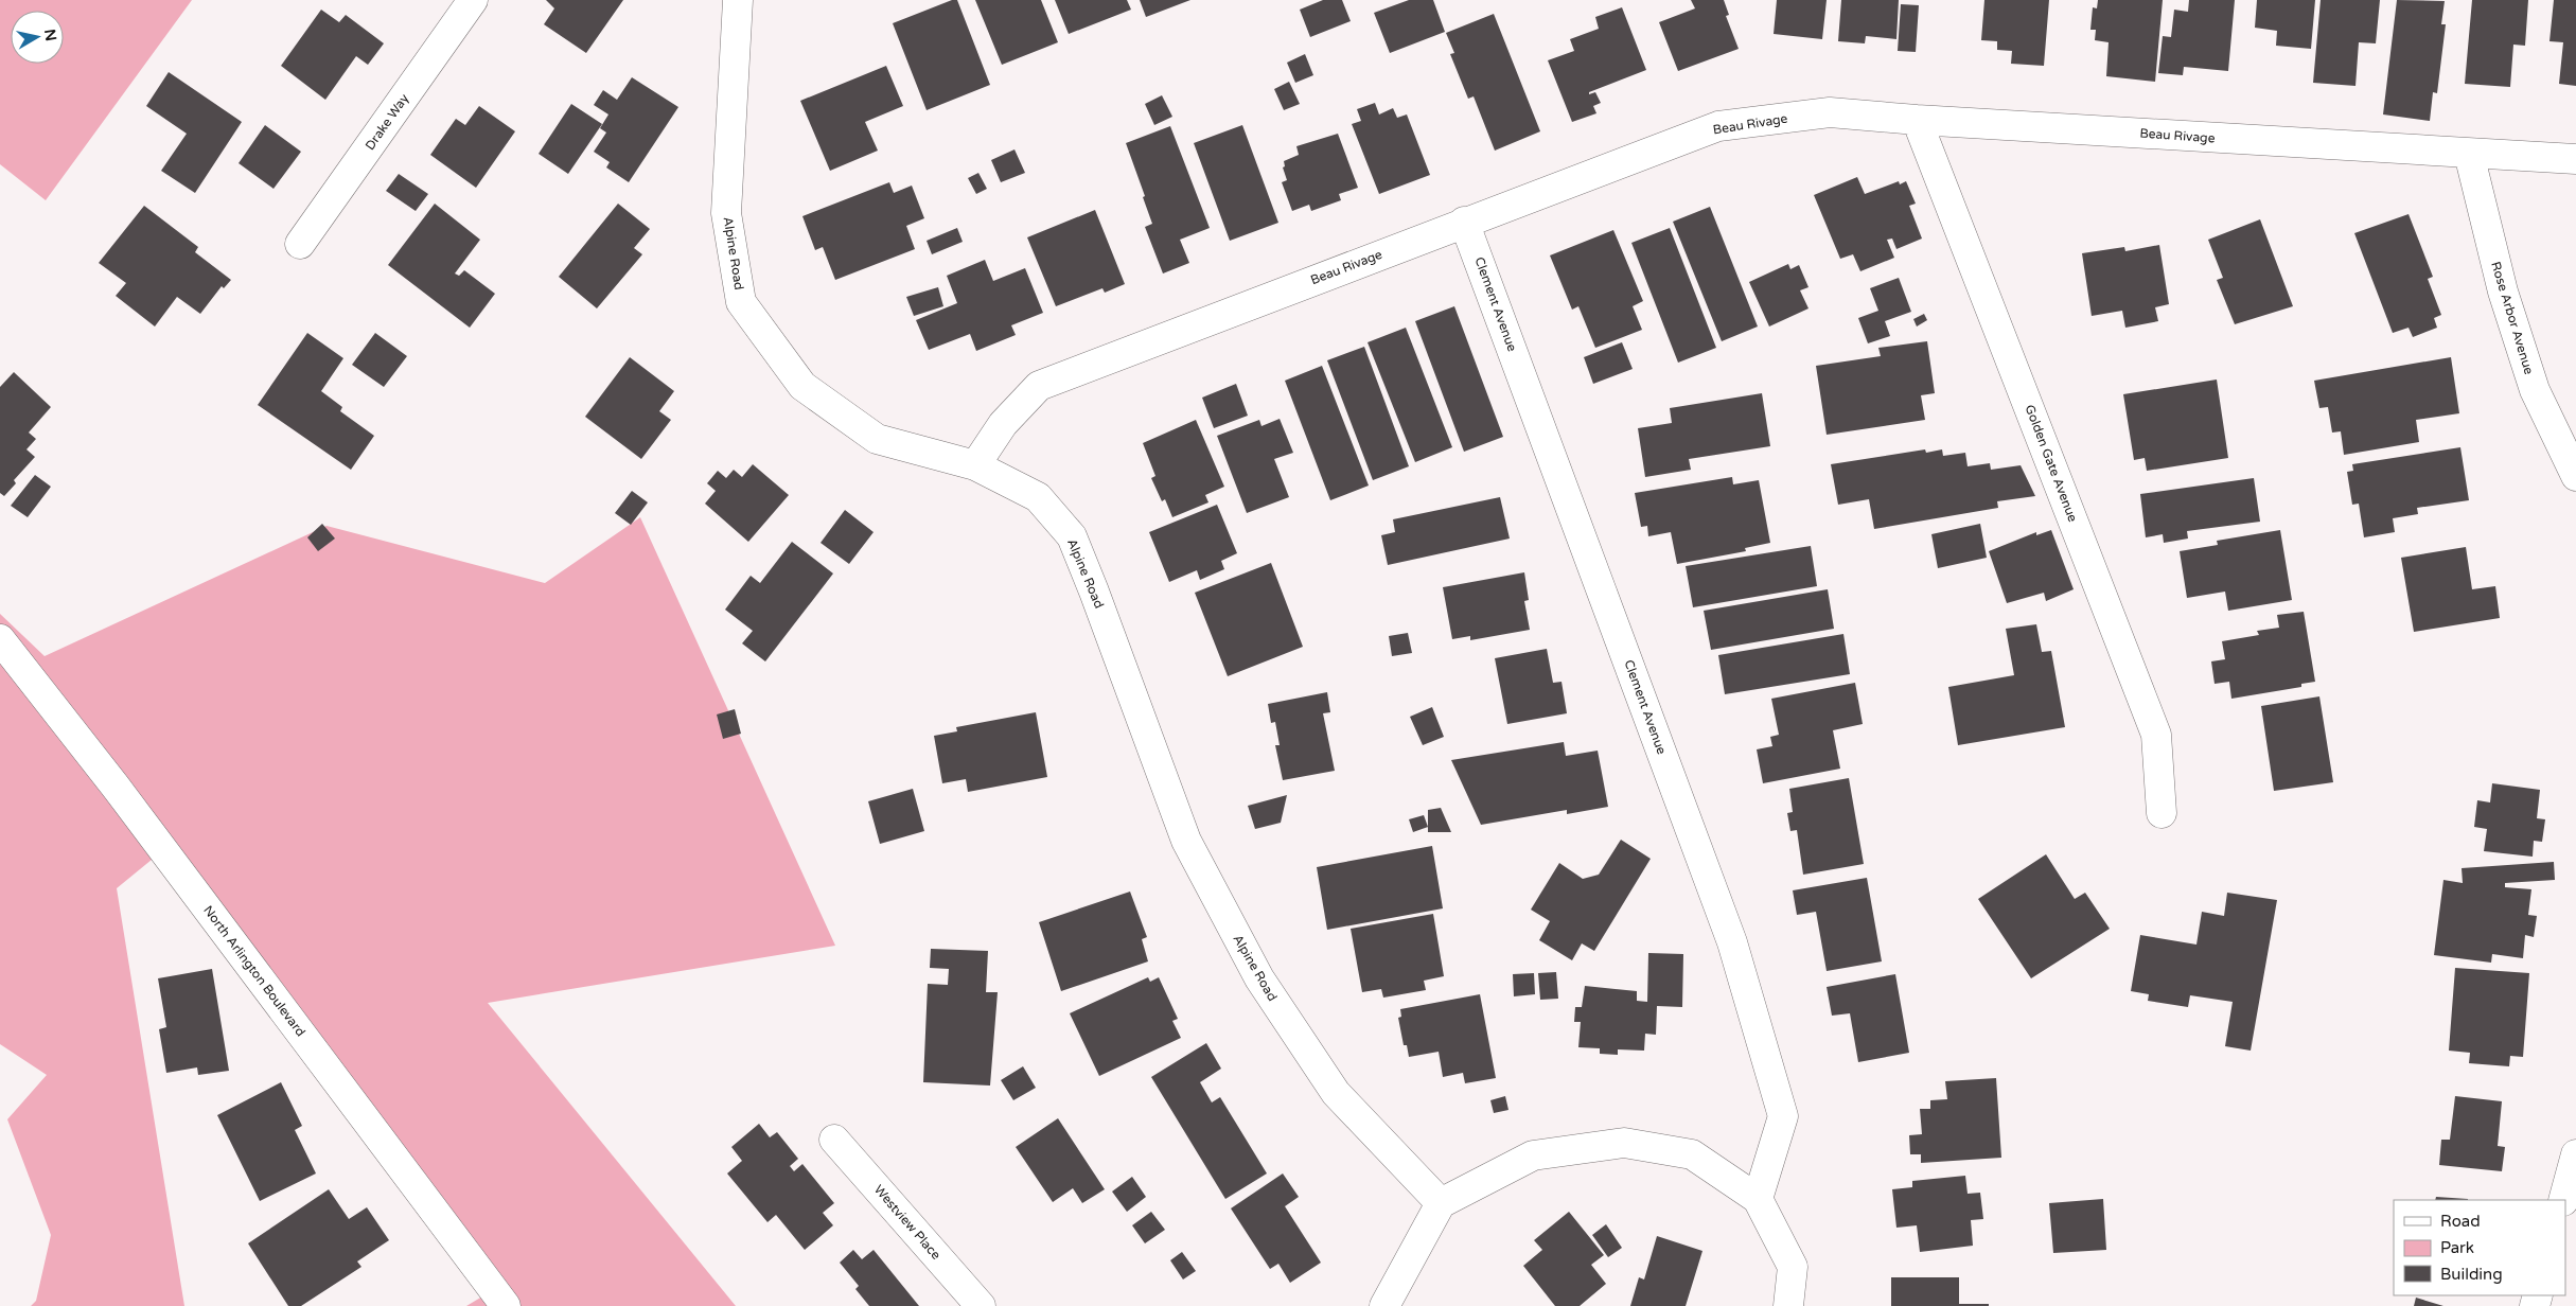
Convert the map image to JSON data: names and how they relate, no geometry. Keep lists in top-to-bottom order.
{
  "streets": {
    "street": [
      "Drake Way",
      "Beau Rivage",
      "Alpine Road",
      "Clement Avenue",
      "Rose Arbor Avenue",
      "Golden Gate Avenue",
      "North Arlington Boulevard",
      "Westview Place"
    ]
  },
  "crossings": [
    ["Beau Rivage", "Alpine Road"],
    ["Beau Rivage", "Clement Avenue"],
    ["Beau Rivage", "Rose Arbor Avenue"],
    ["Beau Rivage", "Golden Gate Avenue"]
  ],
  "legend": ["Road", "Park", "Building"],
  "north": "right"
}
